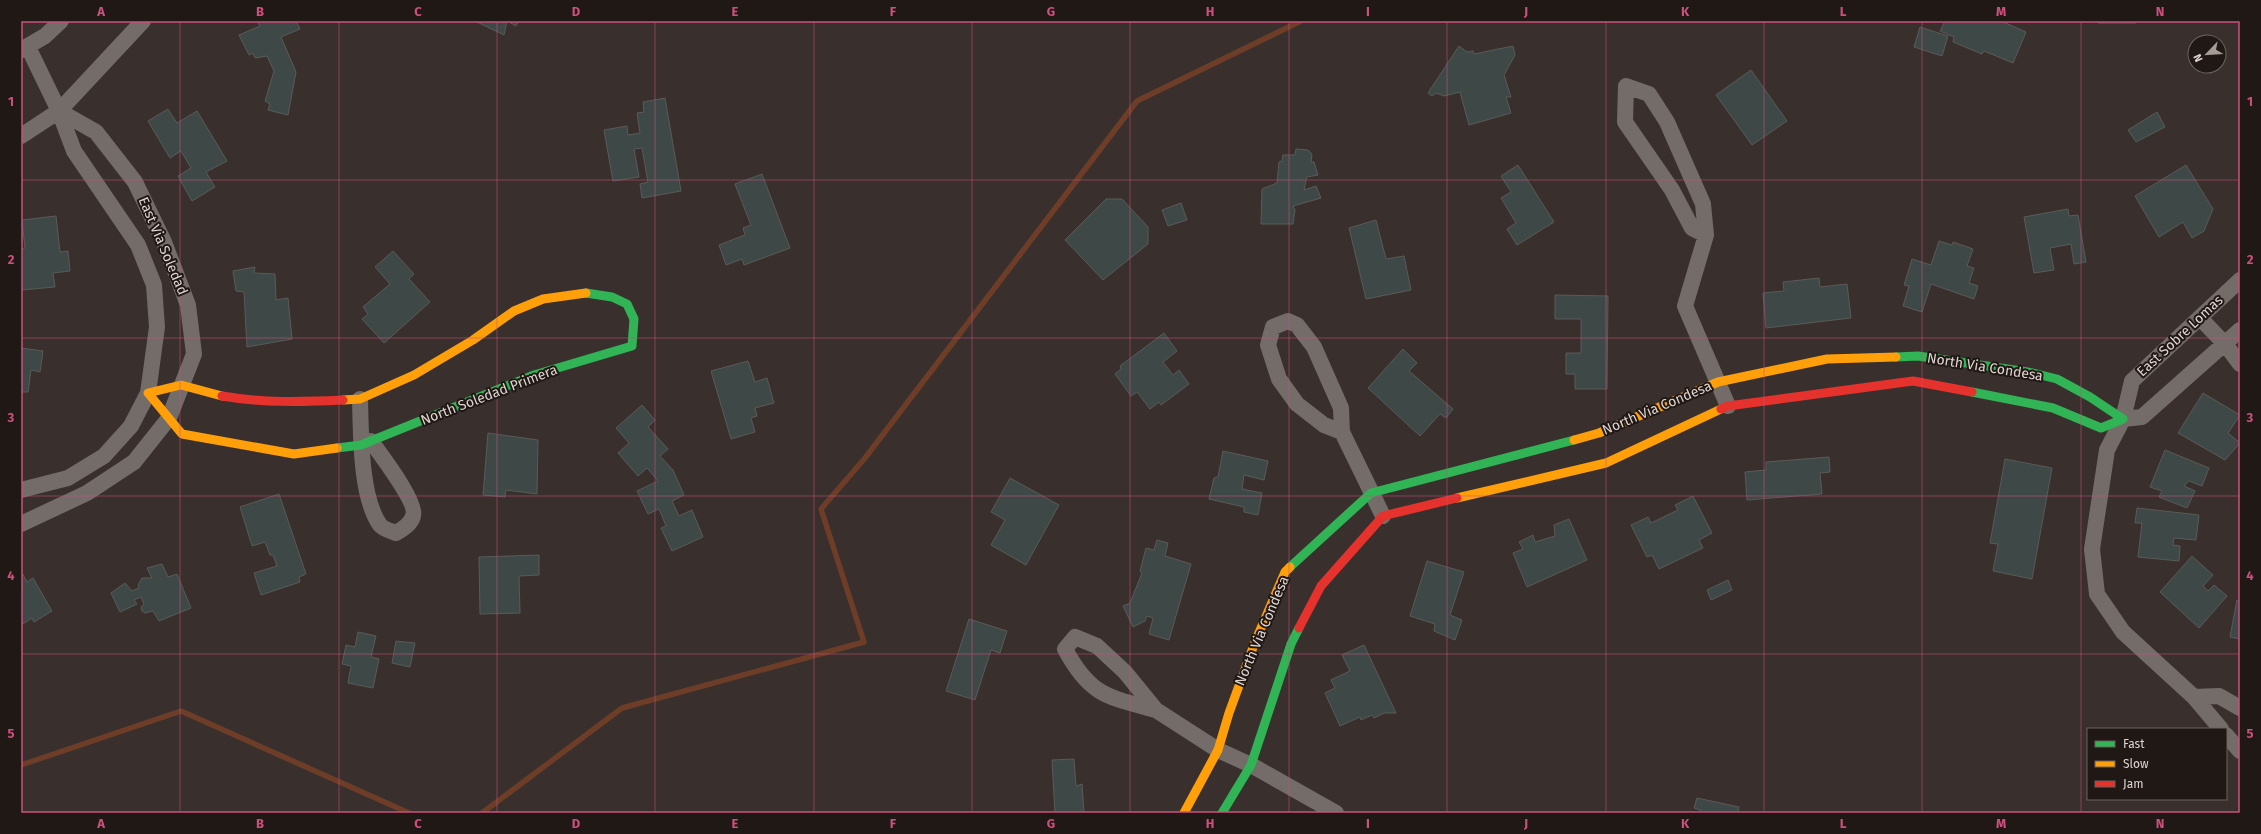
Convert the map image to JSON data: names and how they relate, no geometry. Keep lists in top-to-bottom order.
{
  "streets": {
    "street": [
      "East Via Soledad",
      "East Sobre Lomas",
      "North Via Condesa",
      "North Soledad Primera"
    ]
  },
  "crossings": [
    ["East Via Soledad", "North Soledad Primera"],
    ["East Sobre Lomas", "North Via Condesa"]
  ],
  "legend": ["Fast", "Slow", "Jam"],
  "north": "bottom left",
  "grid": {
    "columns": [
      "A",
      "B",
      "C",
      "D",
      "E",
      "F",
      "G",
      "H",
      "I",
      "J",
      "K",
      "L",
      "M",
      "N"
    ],
    "rows": [
      "1",
      "2",
      "3",
      "4",
      "5"
    ]
  }
}
